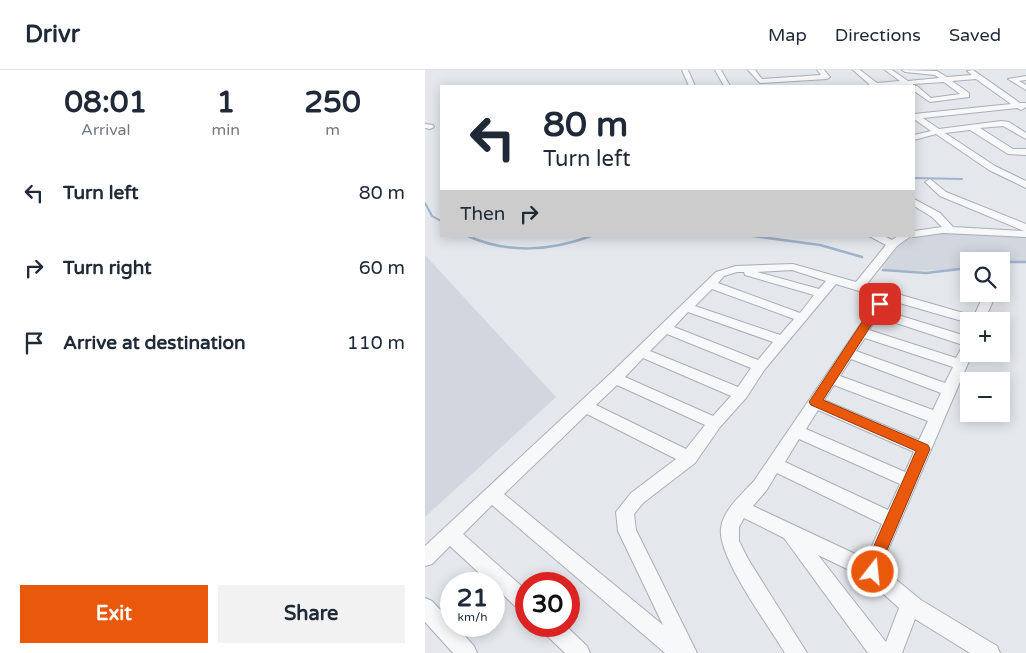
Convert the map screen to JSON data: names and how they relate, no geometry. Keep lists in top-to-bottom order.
{
  "page": {
    "header": "Drivr",
    "nav": ["Map", "Directions", "Saved"],
    "eta": [
      "08:01",
      "Arrival",
      "1",
      "min",
      "250",
      "m"
    ],
    "turn": ["80 m", "Turn left"],
    "list": [
      {
        "name": "Turn left",
        "value": "80 m"
      },
      {
        "name": "Turn right",
        "value": "60 m"
      },
      {
        "name": "Arrive at destination",
        "value": "110 m"
      }
    ],
    "then": "Then",
    "map_buttons": ["+", "−"],
    "speed": "21 km/h",
    "limit": "30",
    "buttons": ["Exit", "Share"]
  }
}
